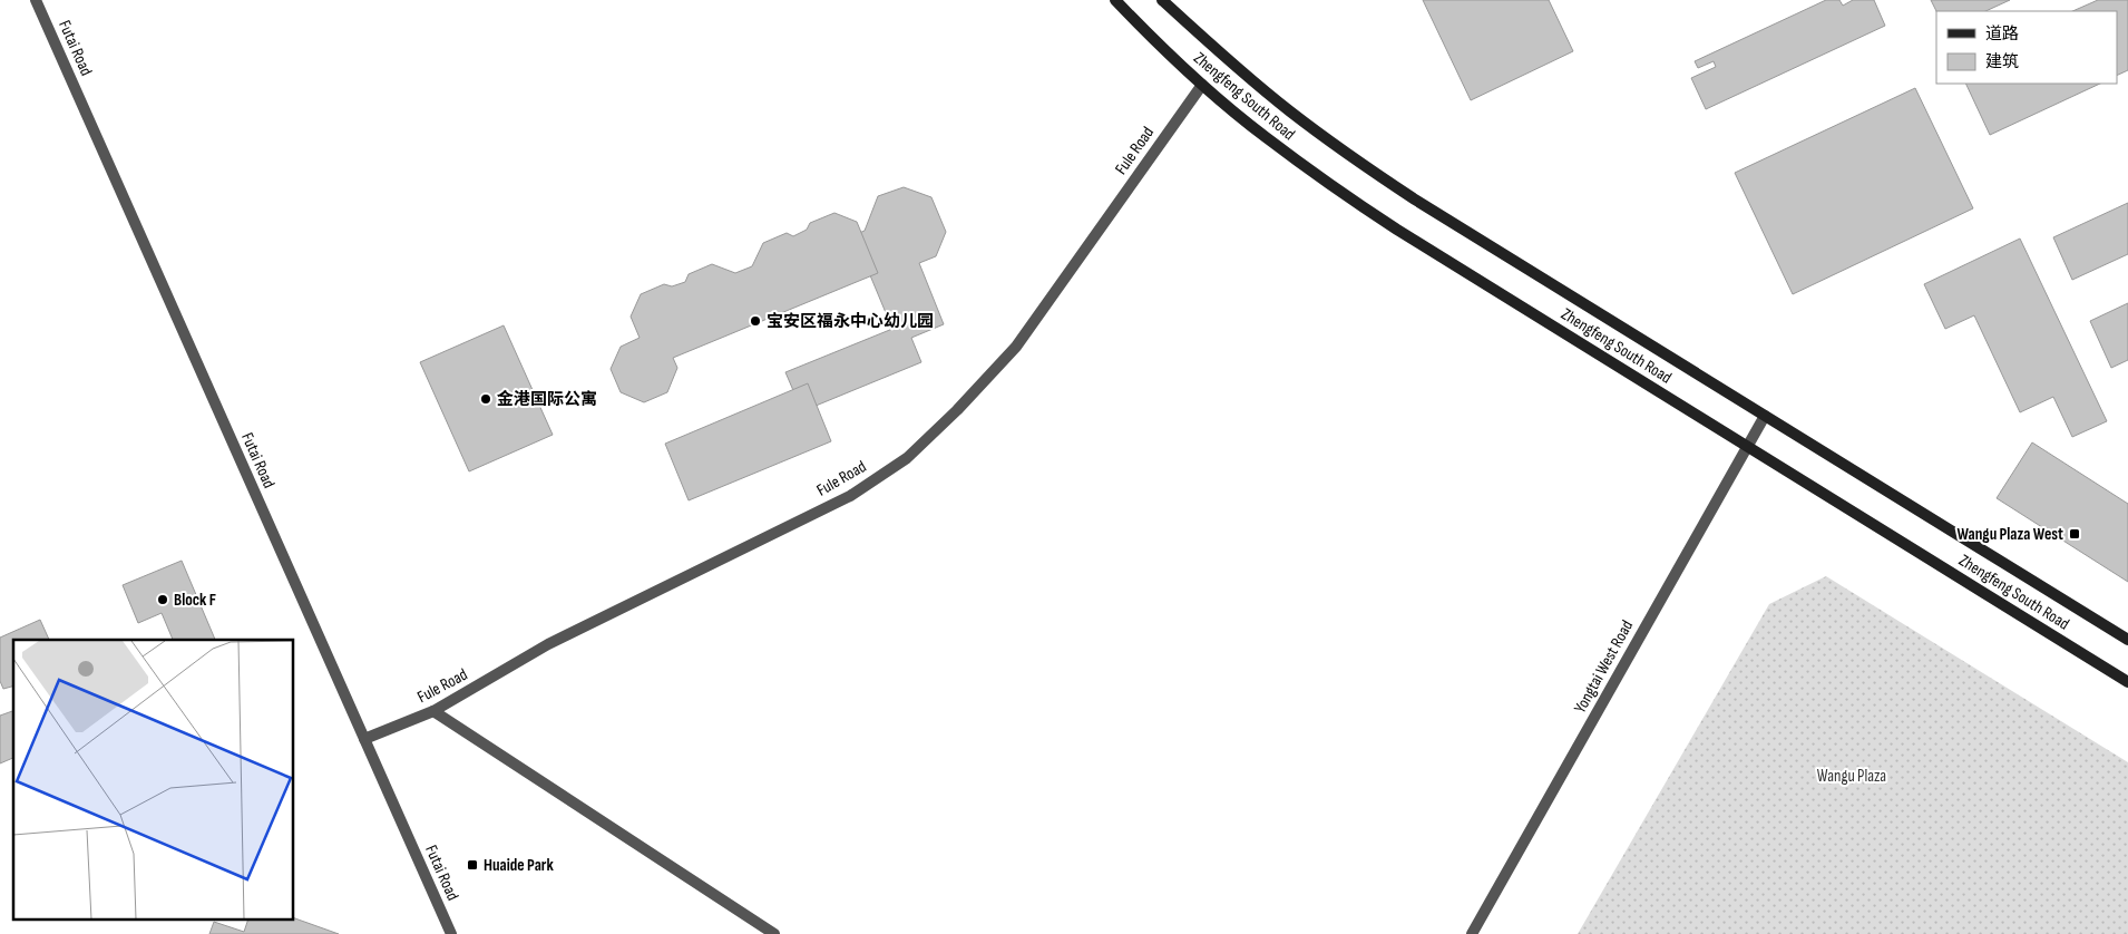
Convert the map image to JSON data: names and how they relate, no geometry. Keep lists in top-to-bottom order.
{
  "streets": {
    "main road": ["Zhengfeng South Road"],
    "street": ["Futai Road", "Fule Road", "Yongtai West Road"]
  },
  "crossings": [
    ["Futai Road", "Fule Road"],
    ["Zhengfeng South Road", "Fule Road"],
    ["Zhengfeng South Road", "Yongtai West Road"]
  ],
  "parks": ["Wangu Plaza"],
  "places": {
    "other": ["宝安区福永中心幼儿园", "金港国际公寓", "Block F"],
    "transit": ["Wangu Plaza West", "Huaide Park"]
  },
  "legend": ["道路", "建筑"]
}
